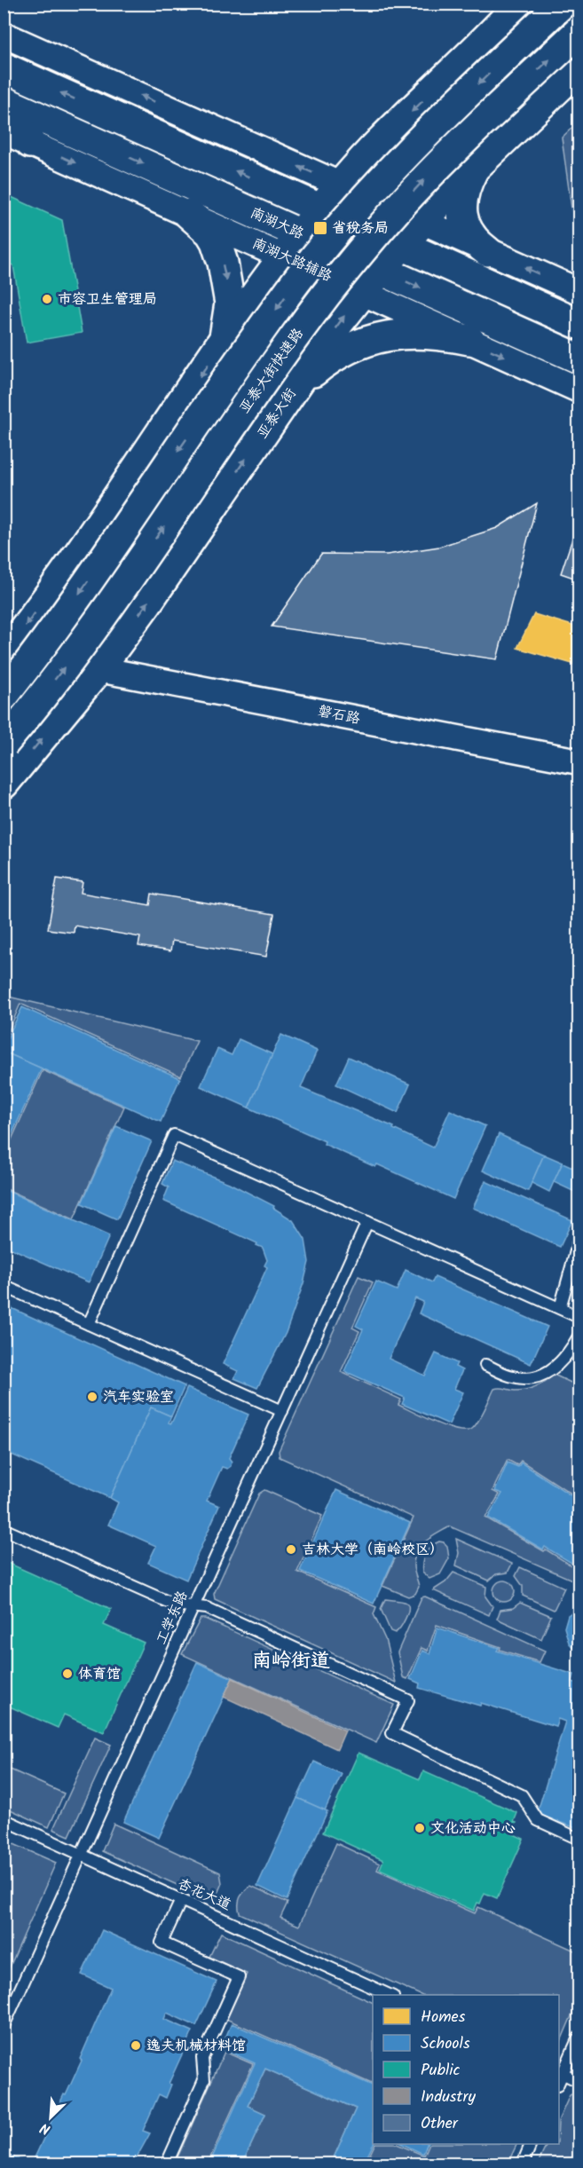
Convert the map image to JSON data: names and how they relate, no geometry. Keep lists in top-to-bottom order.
{
  "streets": {
    "main road": ["南湖大路", "亚泰大街快速路", "亚泰大街"],
    "street": ["南湖大路辅路", "磐石路"],
    "lane": ["工学东路", "杏花大道"]
  },
  "crossings": [
    ["南湖大路", "南湖大路辅路"],
    ["南湖大路", "亚泰大街"],
    ["南湖大路辅路", "亚泰大街"],
    ["亚泰大街", "磐石路"],
    ["工学东路", "杏花大道"]
  ],
  "districts": ["南岭街道"],
  "places": {
    "transit": ["省税务局"],
    "other": [
      "市容卫生管理局",
      "汽车实验室",
      "吉林大学（南岭校区）",
      "体育馆",
      "文化活动中心",
      "逸夫机械材料馆"
    ]
  },
  "legend": [
    "Homes",
    "Schools",
    "Public",
    "Industry",
    "Other"
  ],
  "north": "bottom left"
}
